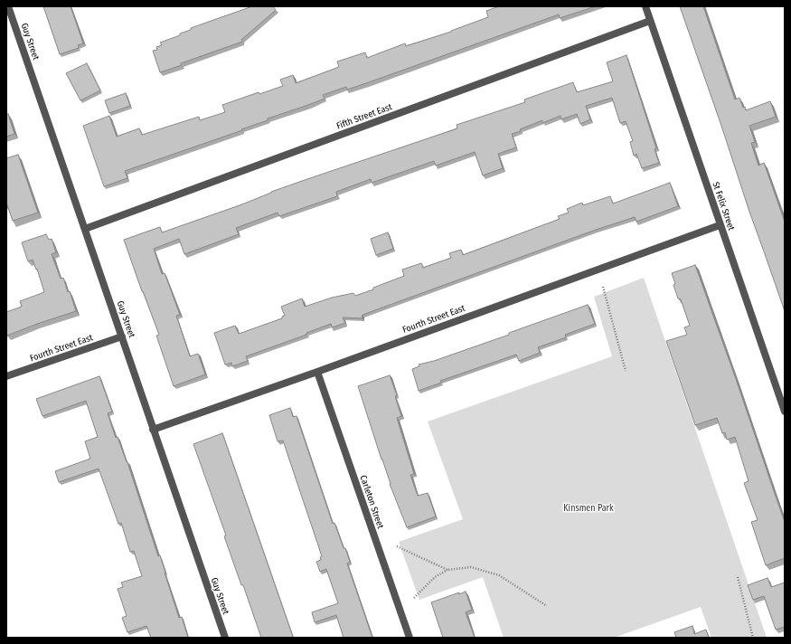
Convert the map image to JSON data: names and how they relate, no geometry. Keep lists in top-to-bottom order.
{
  "streets": {
    "street": [
      "Guy Street",
      "Fifth Street East",
      "St Felix Street",
      "Fourth Street East",
      "Carleton Street"
    ]
  },
  "crossings": [
    ["Guy Street", "Fifth Street East"],
    ["Guy Street", "Fourth Street East"],
    ["Fifth Street East", "St Felix Street"],
    ["St Felix Street", "Fourth Street East"],
    ["Fourth Street East", "Carleton Street"]
  ],
  "parks": ["Kinsmen Park"]
}
